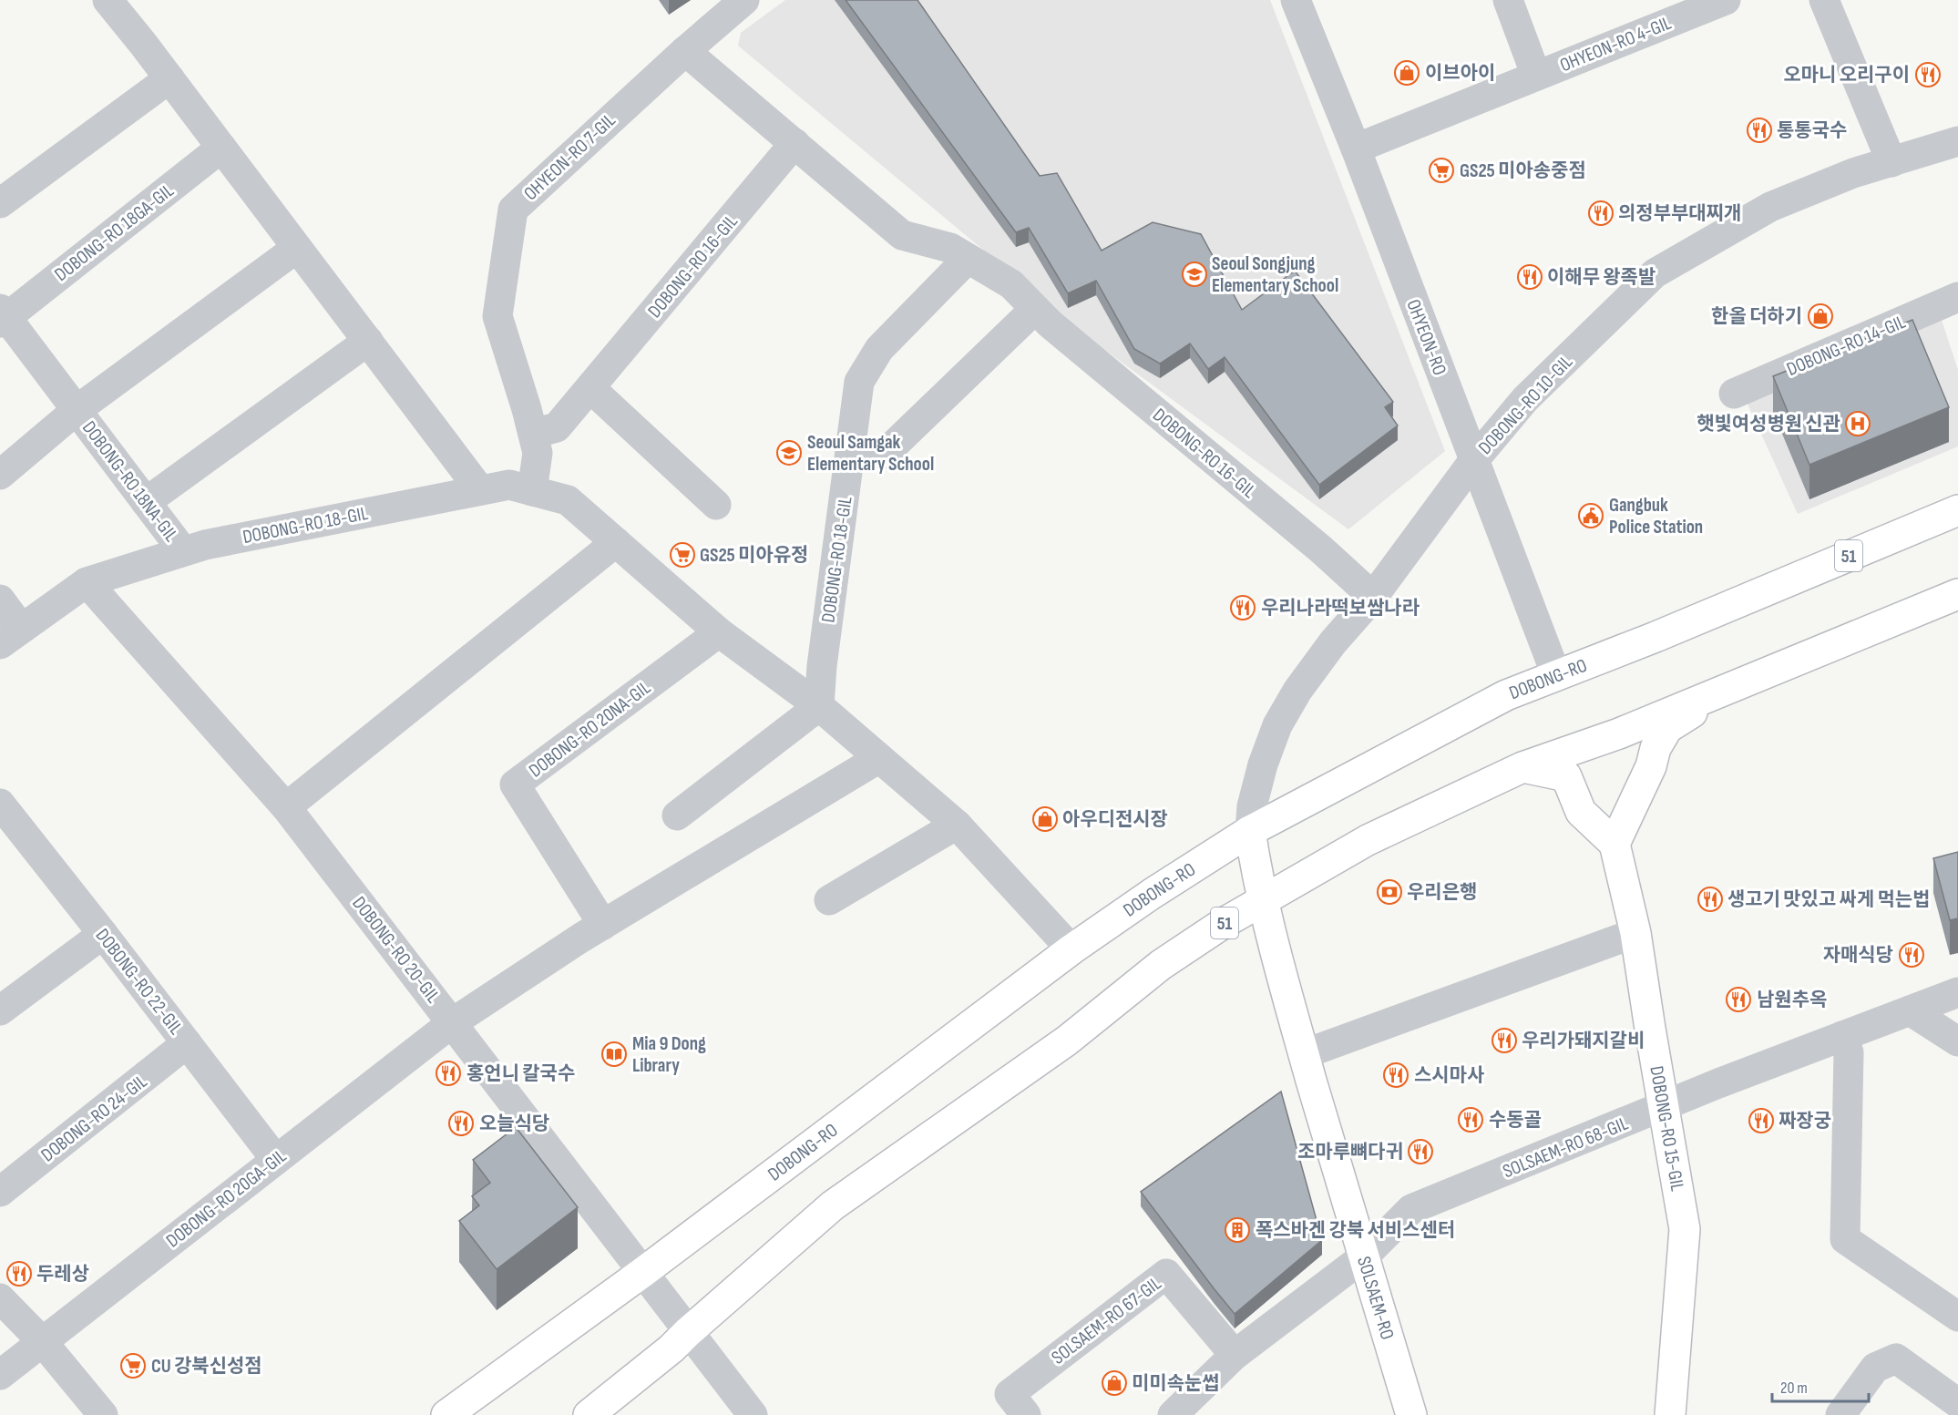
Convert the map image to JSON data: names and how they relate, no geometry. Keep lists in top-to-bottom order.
{
  "streets": {
    "main road": [
      "51",
      "DOBONG-RO",
      "DOBONG-RO 15-GIL",
      "SOLSAEM-RO"
    ],
    "street": [
      "OHYEON-RO 4-GIL",
      "OHYEON-RO 7-GIL",
      "DOBONG-RO 18GA-GIL",
      "DOBONG-RO 16-GIL",
      "OHYEON-RO",
      "DOBONG-RO 14-GIL",
      "DOBONG-RO 10-GIL",
      "DOBONG-RO 18NA-GIL",
      "DOBONG-RO 18-GIL",
      "DOBONG-RO 20NA-GIL",
      "DOBONG-RO 20-GIL",
      "DOBONG-RO 22-GIL",
      "DOBONG-RO 24-GIL",
      "SOLSAEM-RO 68-GIL",
      "DOBONG-RO 20GA-GIL",
      "SOLSAEM-RO 67-GIL"
    ]
  },
  "crossings": [
    ["OHYEON-RO 4-GIL", "OHYEON-RO"],
    ["OHYEON-RO 7-GIL", "DOBONG-RO 16-GIL"],
    ["OHYEON-RO 7-GIL", "DOBONG-RO 18-GIL"],
    ["DOBONG-RO 18GA-GIL", "DOBONG-RO 18NA-GIL"],
    ["DOBONG-RO 16-GIL", "DOBONG-RO 10-GIL"],
    ["DOBONG-RO 16-GIL", "DOBONG-RO 18-GIL"],
    ["OHYEON-RO", "DOBONG-RO 10-GIL"],
    ["OHYEON-RO", "DOBONG-RO"],
    ["DOBONG-RO 10-GIL", "DOBONG-RO"],
    ["DOBONG-RO 10-GIL", "SOLSAEM-RO"],
    ["DOBONG-RO 18NA-GIL", "DOBONG-RO 18-GIL"],
    ["DOBONG-RO 18-GIL", "DOBONG-RO"],
    ["DOBONG-RO 18-GIL", "DOBONG-RO 20NA-GIL"],
    ["DOBONG-RO 18-GIL", "DOBONG-RO 20-GIL"],
    ["51", "DOBONG-RO 20-GIL"],
    ["51", "SOLSAEM-RO"],
    ["DOBONG-RO", "DOBONG-RO 20-GIL"],
    ["DOBONG-RO", "SOLSAEM-RO"],
    ["DOBONG-RO 20-GIL", "DOBONG-RO 20GA-GIL"],
    ["DOBONG-RO 22-GIL", "DOBONG-RO 24-GIL"],
    ["DOBONG-RO 22-GIL", "DOBONG-RO 20GA-GIL"],
    ["DOBONG-RO 15-GIL", "SOLSAEM-RO 68-GIL"],
    ["SOLSAEM-RO 68-GIL", "SOLSAEM-RO"]
  ],
  "places": {
    "shop": [
      "이브아이",
      "한올 더하기",
      "아우디전시장",
      "미미속눈썹"
    ],
    "restaurant": [
      "오마니 오리구이",
      "통통국수",
      "의정부부대찌개",
      "이해무 왕족발",
      "우리나라떡보쌈나라",
      "생고기 맛있고 싸게 먹는법",
      "자매식당",
      "남원추옥",
      "우리가돼지갈비",
      "홍언니 칼국수",
      "스시마사",
      "수동골",
      "짜장궁",
      "오늘식당",
      "조마루뼈다귀",
      "두레상"
    ],
    "supermarket": ["GS25 미아송중점", "GS25 미아유정", "CU 강북신성점"],
    "school or university": ["Seoul Songjung Elementary School", "Seoul Samgak Elementary School"],
    "hospital": ["햇빛여성병원 신관"],
    "public building": ["Gangbuk Police Station"],
    "bank": ["우리은행"],
    "library": ["Mia 9 Dong Library"],
    "building": ["폭스바겐 강북 서비스센터"]
  },
  "scale_bar": "20 m"
}
